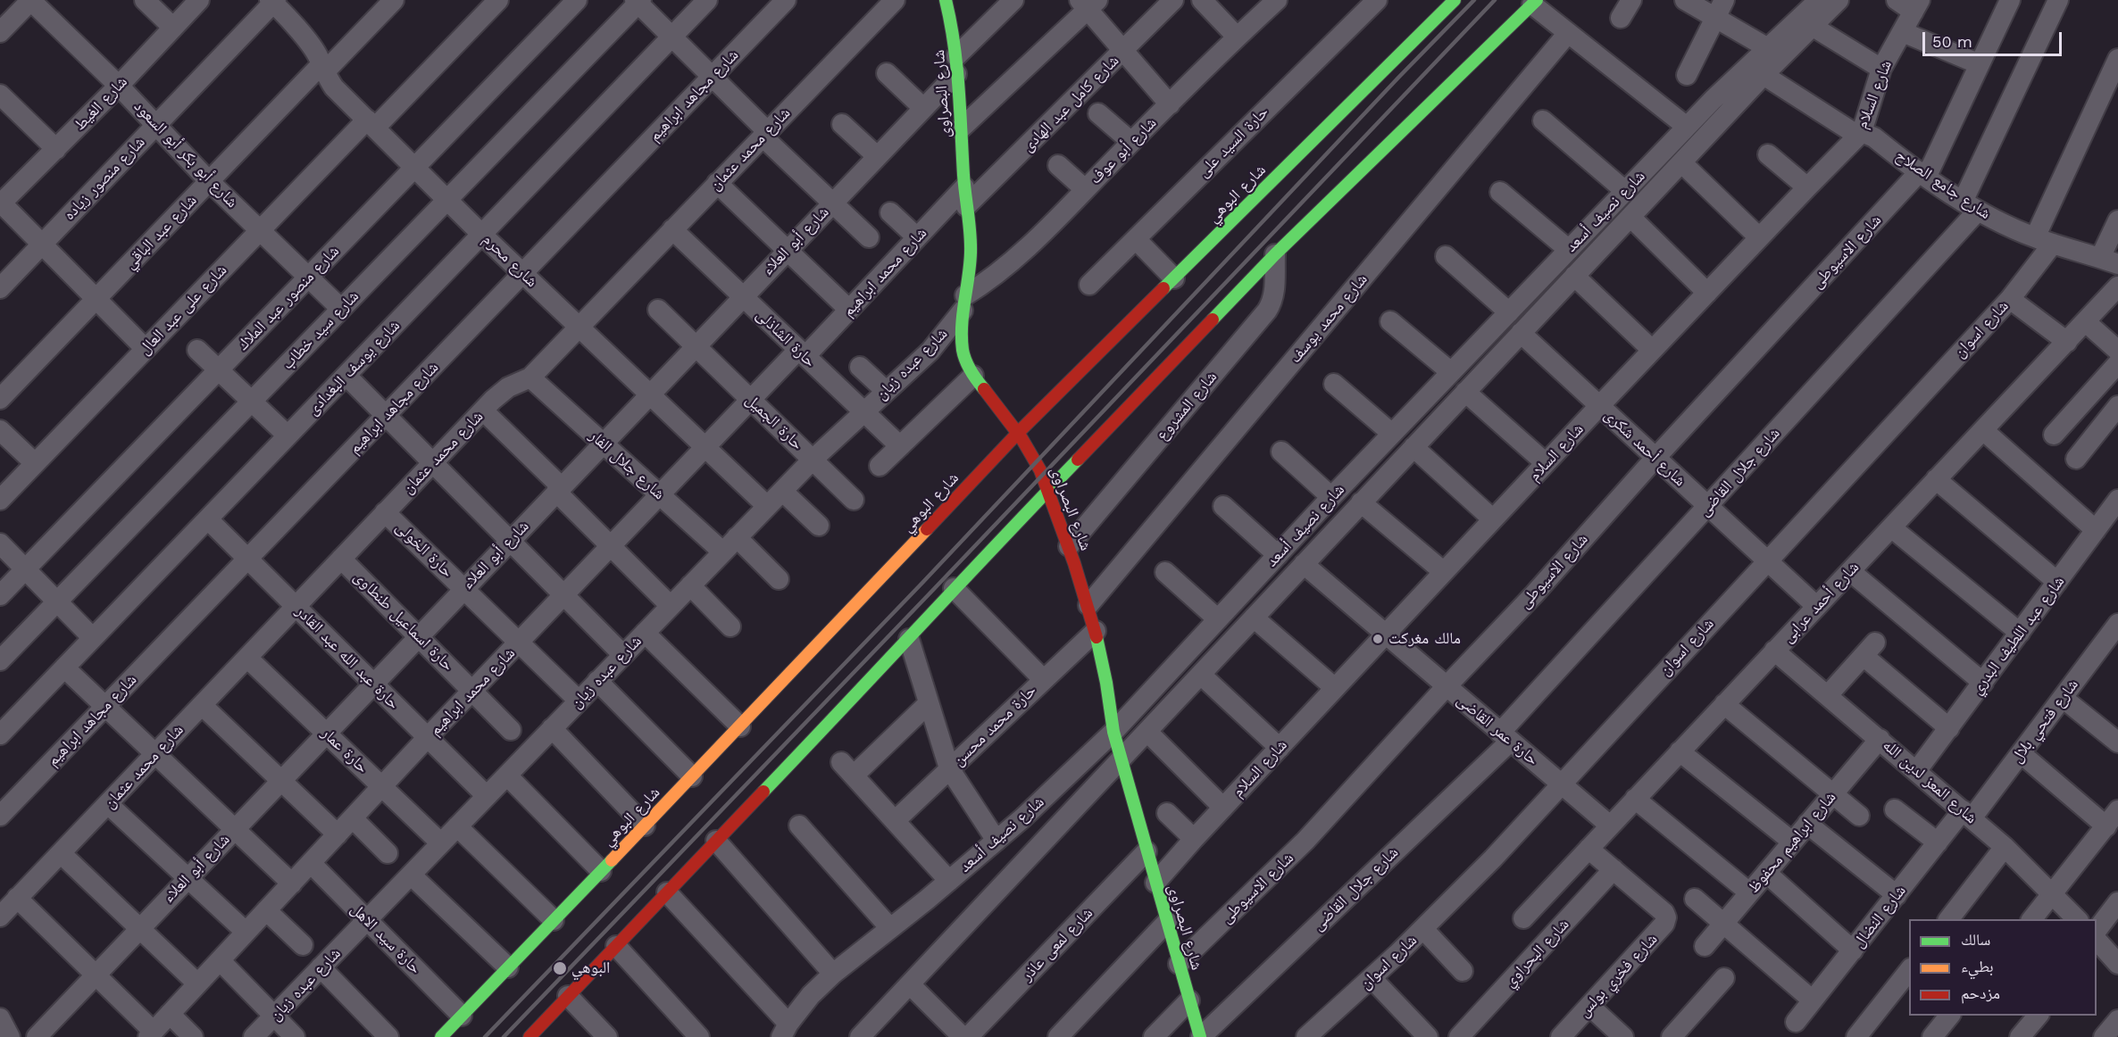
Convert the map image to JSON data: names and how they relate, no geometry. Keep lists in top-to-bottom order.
{
  "streets": {
    "street": [
      "شارع البصراوى",
      "شارع السلام",
      "شارع مجاهد ابراهيم",
      "شارع الغيط",
      "شارع كامل عبد الهادى",
      "حارة السيد على",
      "شارع محمد عثمان",
      "شارع أبو عوف",
      "شارع أبو بكر أبو السعود",
      "شارع منصور زياده",
      "شارع جامع الصلاح",
      "شارع البوهي",
      "شارع نصيف أسعد",
      "شارع عبد الباقي",
      "شارع أبو العلاء",
      "شارع الاسيوطى",
      "شارع محرم",
      "شارع محمد ابراهيم",
      "شارع منصور عبد الملاك",
      "شارع على عبد العال",
      "شارع محمد يوسف",
      "شارع اسوان",
      "شارع سيد خطاب",
      "حارة الشاذلى",
      "شارع عبده زيان",
      "شارع يوسف البغدادى",
      "شارع المشروع",
      "حارة الجميل",
      "شارع أحمد شكرى",
      "شارع جلال الفار",
      "شارع جلال القاضى",
      "حارة الخولى",
      "شارع أحمد عرابى",
      "حارة اسماعيل طنطاوى",
      "شارع عبد اللطيف البدري",
      "حارة عبد الله عبد القادر",
      "شارع فتحي بلال",
      "حارة محمد محسن",
      "حارة عمر القاضى",
      "حارة عمار",
      "شارع المعز لدين الله",
      "شارع ابراهيم محفوظ",
      "شارع النضال",
      "حارة سيد الاهل",
      "شارع لمعى عاذر",
      "شارع البحراوي",
      "شارع فخري بولس"
    ]
  },
  "crossings": [
    ["شارع البصراوى", "شارع السلام"],
    ["شارع البصراوى", "شارع كامل عبد الهادى"],
    ["شارع البصراوى", "شارع أبو عوف"],
    ["شارع البصراوى", "شارع البوهي"],
    ["شارع البصراوى", "شارع نصيف أسعد"],
    ["شارع البصراوى", "شارع أبو العلاء"],
    ["شارع البصراوى", "شارع الاسيوطى"],
    ["شارع البصراوى", "شارع محمد ابراهيم"],
    ["شارع البصراوى", "شارع محمد يوسف"],
    ["شارع البصراوى", "شارع عبده زيان"],
    ["شارع البصراوى", "شارع المشروع"],
    ["شارع البصراوى", "شارع جلال القاضى"],
    ["شارع البصراوى", "حارة محمد محسن"],
    ["شارع البصراوى", "شارع لمعى عاذر"],
    ["شارع السلام", "شارع جامع الصلاح"],
    ["شارع السلام", "شارع أحمد شكرى"],
    ["شارع السلام", "حارة عمر القاضى"],
    ["شارع مجاهد ابراهيم", "شارع محرم"],
    ["شارع مجاهد ابراهيم", "حارة عبد الله عبد القادر"],
    ["شارع الغيط", "شارع أبو بكر أبو السعود"],
    ["شارع كامل عبد الهادى", "شارع محمد ابراهيم"],
    ["شارع محمد عثمان", "شارع محرم"],
    ["شارع محمد عثمان", "حارة الشاذلى"],
    ["شارع محمد عثمان", "شارع جلال الفار"],
    ["شارع محمد عثمان", "حارة الخولى"],
    ["شارع محمد عثمان", "حارة اسماعيل طنطاوى"],
    ["شارع محمد عثمان", "حارة عبد الله عبد القادر"],
    ["شارع محمد عثمان", "حارة عمار"],
    ["شارع أبو عوف", "شارع عبده زيان"],
    ["شارع أبو بكر أبو السعود", "شارع منصور زياده"],
    ["شارع أبو بكر أبو السعود", "شارع عبد الباقي"],
    ["شارع أبو بكر أبو السعود", "شارع منصور عبد الملاك"],
    ["شارع أبو بكر أبو السعود", "شارع على عبد العال"],
    ["شارع أبو بكر أبو السعود", "شارع سيد خطاب"],
    ["شارع منصور زياده", "شارع محرم"],
    ["شارع جامع الصلاح", "شارع نصيف أسعد"],
    ["شارع جامع الصلاح", "شارع الاسيوطى"],
    ["شارع جامع الصلاح", "شارع اسوان"],
    ["شارع جامع الصلاح", "شارع جلال القاضى"],
    ["شارع البوهي", "حارة سيد الاهل"],
    ["شارع نصيف أسعد", "شارع أحمد شكرى"],
    ["شارع نصيف أسعد", "حارة عمر القاضى"],
    ["شارع عبد الباقي", "شارع محرم"],
    ["شارع أبو العلاء", "شارع محرم"],
    ["شارع أبو العلاء", "حارة الشاذلى"],
    ["شارع أبو العلاء", "حارة الجميل"],
    ["شارع أبو العلاء", "شارع جلال الفار"],
    ["شارع أبو العلاء", "حارة الخولى"],
    ["شارع أبو العلاء", "حارة اسماعيل طنطاوى"],
    ["شارع أبو العلاء", "حارة عبد الله عبد القادر"],
    ["شارع أبو العلاء", "حارة عمار"],
    ["شارع الاسيوطى", "شارع أحمد شكرى"],
    ["شارع الاسيوطى", "حارة عمر القاضى"],
    ["شارع محرم", "شارع محمد ابراهيم"],
    ["شارع محرم", "شارع منصور عبد الملاك"],
    ["شارع محرم", "شارع على عبد العال"],
    ["شارع محرم", "شارع سيد خطاب"],
    ["شارع محرم", "شارع عبده زيان"],
    ["شارع محرم", "شارع يوسف البغدادى"],
    ["شارع محمد ابراهيم", "حارة الشاذلى"],
    ["شارع محمد ابراهيم", "حارة الجميل"],
    ["شارع محمد ابراهيم", "شارع جلال الفار"],
    ["شارع محمد ابراهيم", "حارة الخولى"],
    ["شارع محمد ابراهيم", "حارة اسماعيل طنطاوى"],
    ["شارع محمد ابراهيم", "حارة عبد الله عبد القادر"],
    ["شارع محمد ابراهيم", "حارة عمار"],
    ["شارع محمد ابراهيم", "حارة سيد الاهل"],
    ["شارع اسوان", "شارع أحمد شكرى"],
    ["شارع اسوان", "حارة عمر القاضى"],
    ["حارة الشاذلى", "شارع عبده زيان"],
    ["شارع عبده زيان", "حارة الجميل"],
    ["شارع عبده زيان", "شارع جلال الفار"],
    ["شارع عبده زيان", "حارة الخولى"],
    ["شارع عبده زيان", "حارة عبد الله عبد القادر"],
    ["شارع عبده زيان", "حارة عمار"],
    ["شارع عبده زيان", "حارة سيد الاهل"],
    ["شارع يوسف البغدادى", "حارة عبد الله عبد القادر"],
    ["شارع أحمد شكرى", "شارع جلال القاضى"],
    ["شارع أحمد شكرى", "شارع أحمد عرابى"],
    ["شارع جلال القاضى", "حارة عمر القاضى"],
    ["شارع أحمد عرابى", "حارة عمر القاضى"],
    ["شارع أحمد عرابى", "شارع المعز لدين الله"],
    ["شارع أحمد عرابى", "شارع فخري بولس"],
    ["شارع عبد اللطيف البدري", "شارع المعز لدين الله"],
    ["شارع فتحي بلال", "شارع المعز لدين الله"],
    ["شارع فتحي بلال", "شارع النضال"],
    ["شارع المعز لدين الله", "شارع ابراهيم محفوظ"],
    ["شارع المعز لدين الله", "شارع النضال"],
    ["شارع البحراوي", "شارع فخري بولس"]
  ],
  "places": ["مالك مغركت", "البوهي"],
  "legend": ["سالك", "بطيء", "مزدحم"],
  "scale_bar": "50 m"
}
